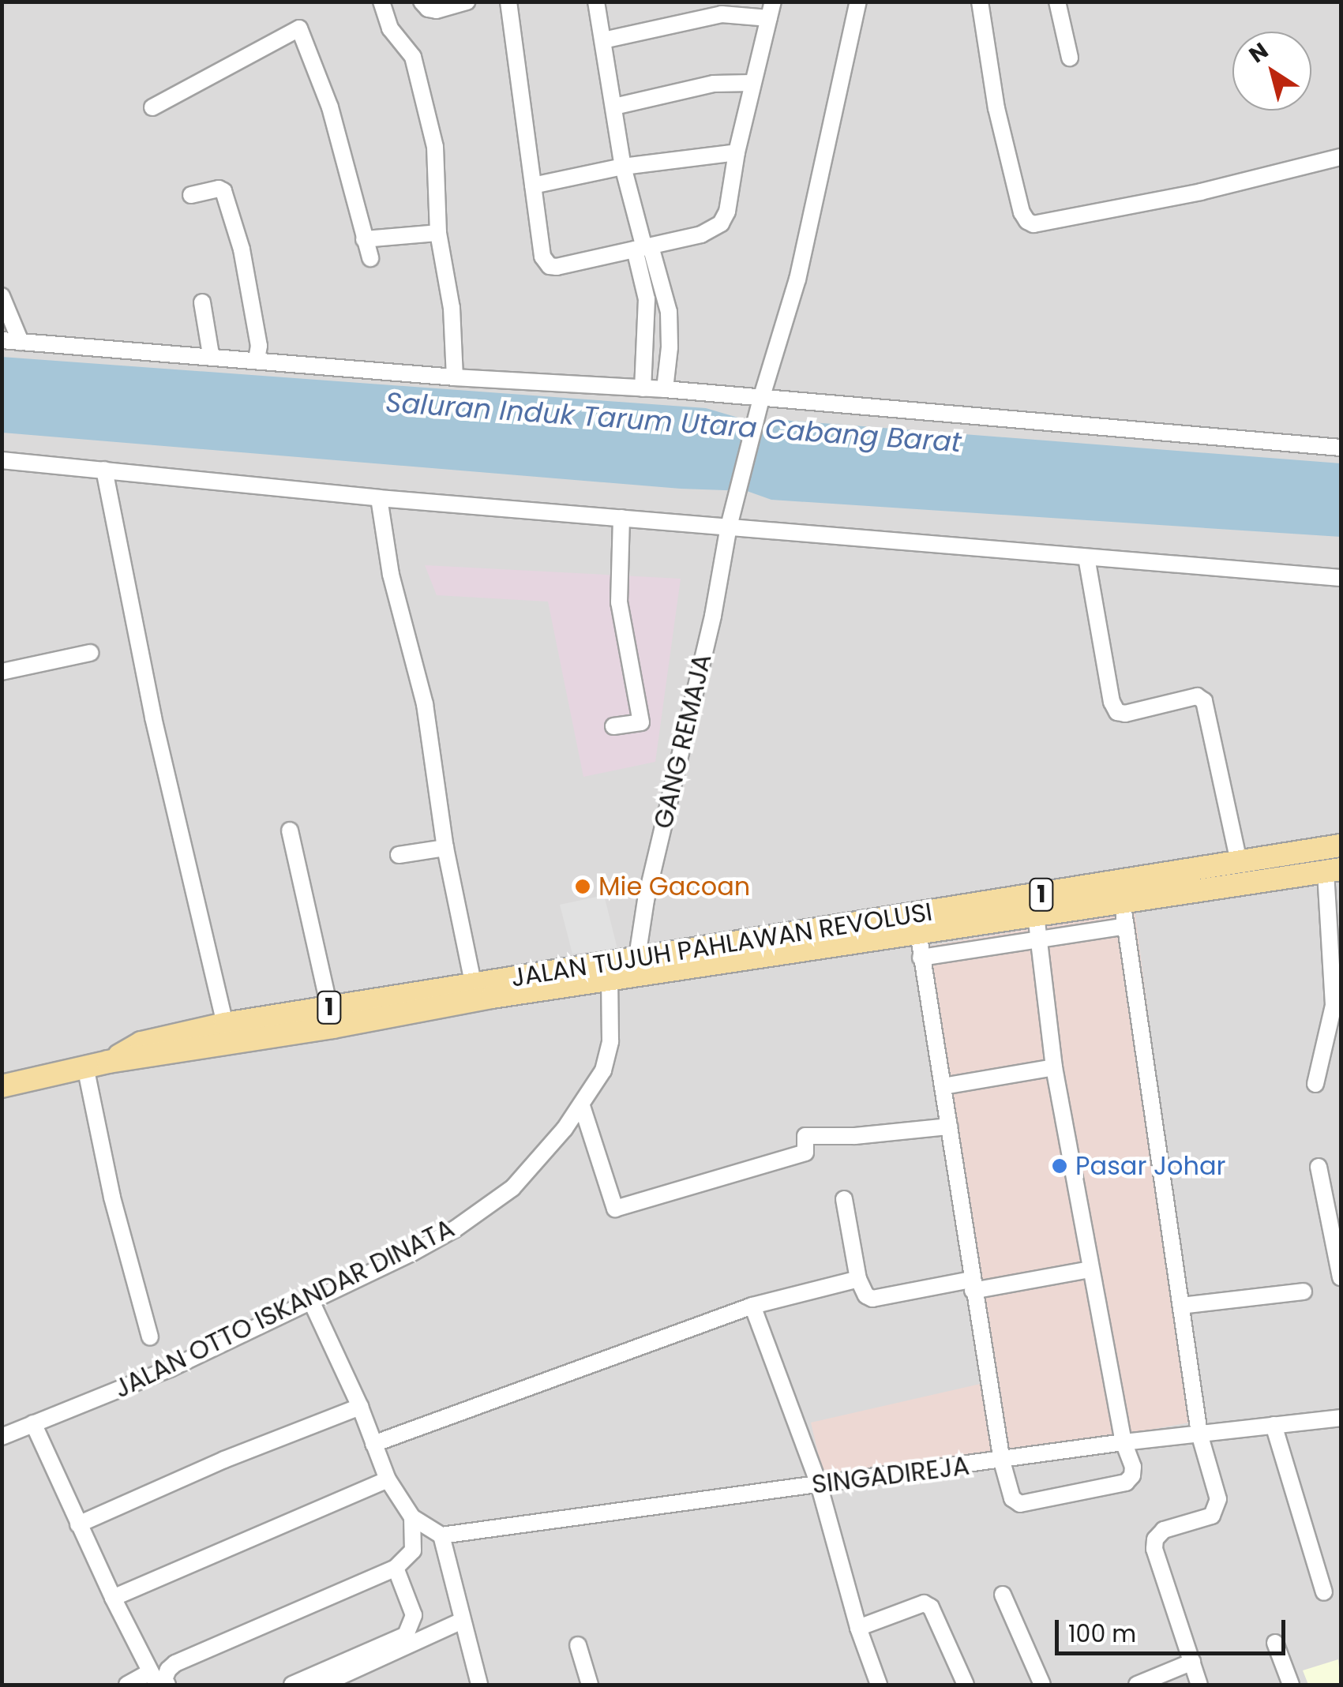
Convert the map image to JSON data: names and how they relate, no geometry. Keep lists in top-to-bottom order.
{
  "streets": {
    "main road": ["1", "JALAN TUJUH PAHLAWAN REVOLUSI"],
    "street": ["GANG REMAJA", "JALAN OTTO ISKANDAR DINATA", "SINGADIREJA"]
  },
  "crossings": [
    ["GANG REMAJA", "JALAN TUJUH PAHLAWAN REVOLUSI"],
    ["JALAN TUJUH PAHLAWAN REVOLUSI", "JALAN OTTO ISKANDAR DINATA"]
  ],
  "water": ["Saluran Induk Tarum Utara Cabang Barat"],
  "places": ["Mie Gacoan", "Pasar Johar"],
  "scale_bar": "100 m",
  "north": "top left"
}
